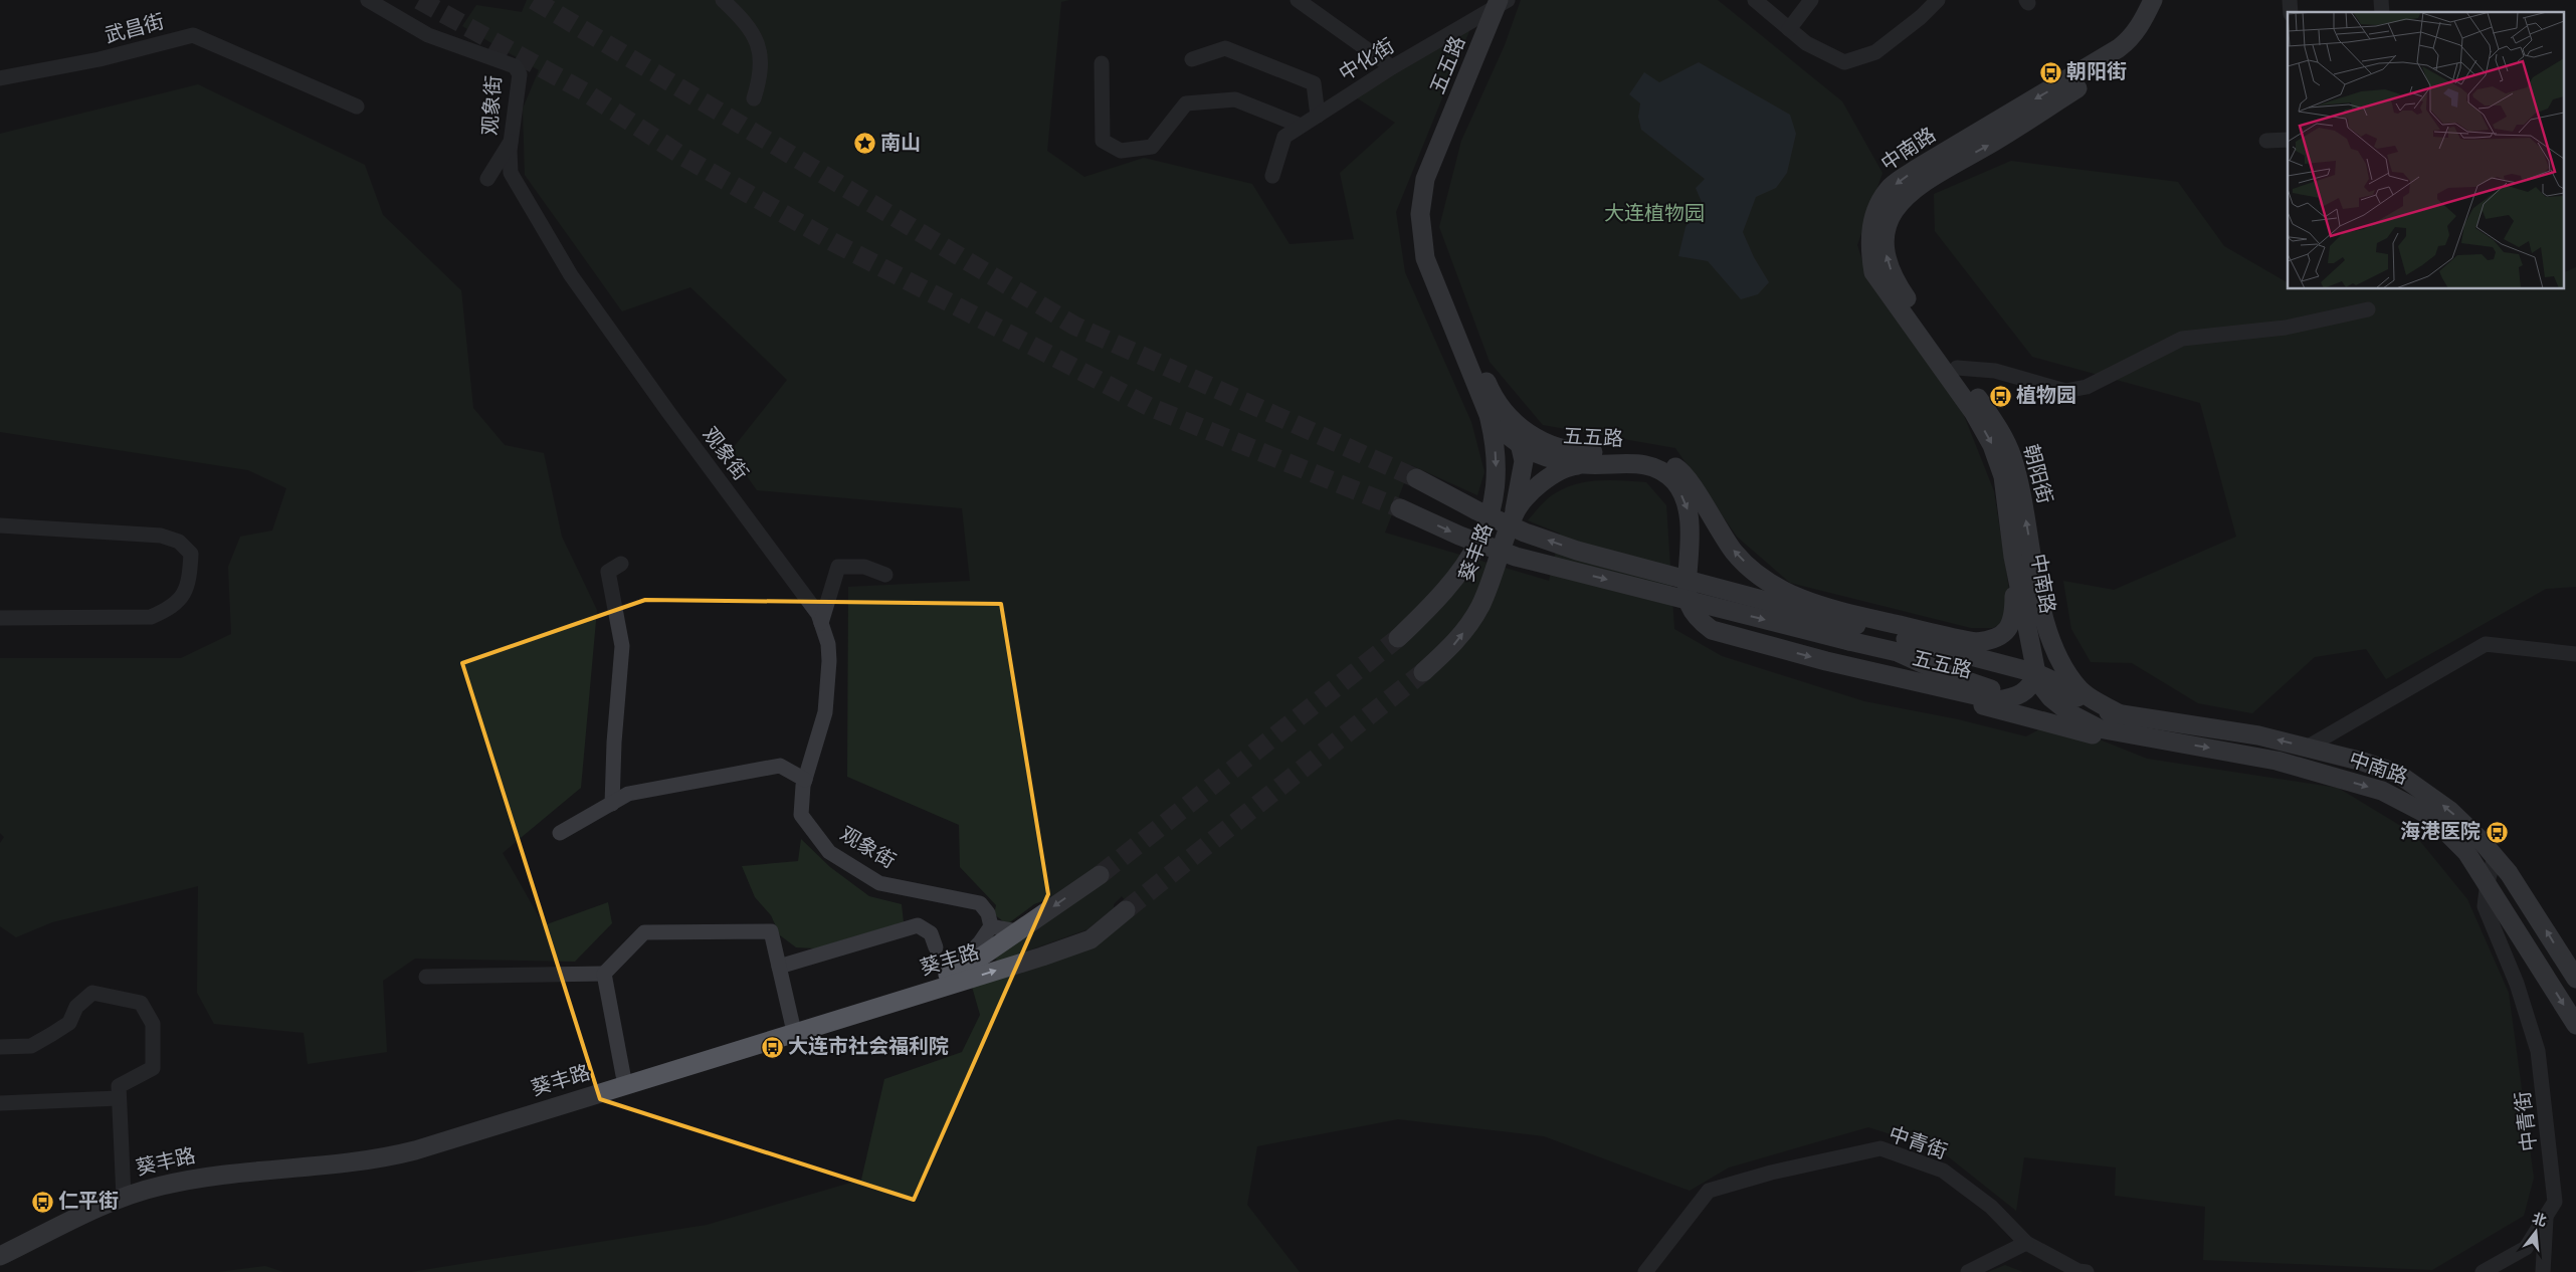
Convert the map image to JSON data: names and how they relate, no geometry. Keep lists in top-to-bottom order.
{
  "streets": {
    "main road": [
      "五五路",
      "中南路",
      "朝阳街",
      "葵丰路"
    ],
    "street": [
      "武昌街",
      "中化街",
      "观象街",
      "中青街"
    ]
  },
  "crossings": [
    ["中化街", "五五路"],
    ["五五路", "中南路"],
    ["五五路", "葵丰路"],
    ["中南路", "中青街"]
  ],
  "parks": ["大连植物园"],
  "places": {
    "bus stop": [
      "朝阳街",
      "植物园",
      "海港医院",
      "大连市社会福利院",
      "仁平街"
    ],
    "place": ["南山"]
  },
  "north": "top"
}
